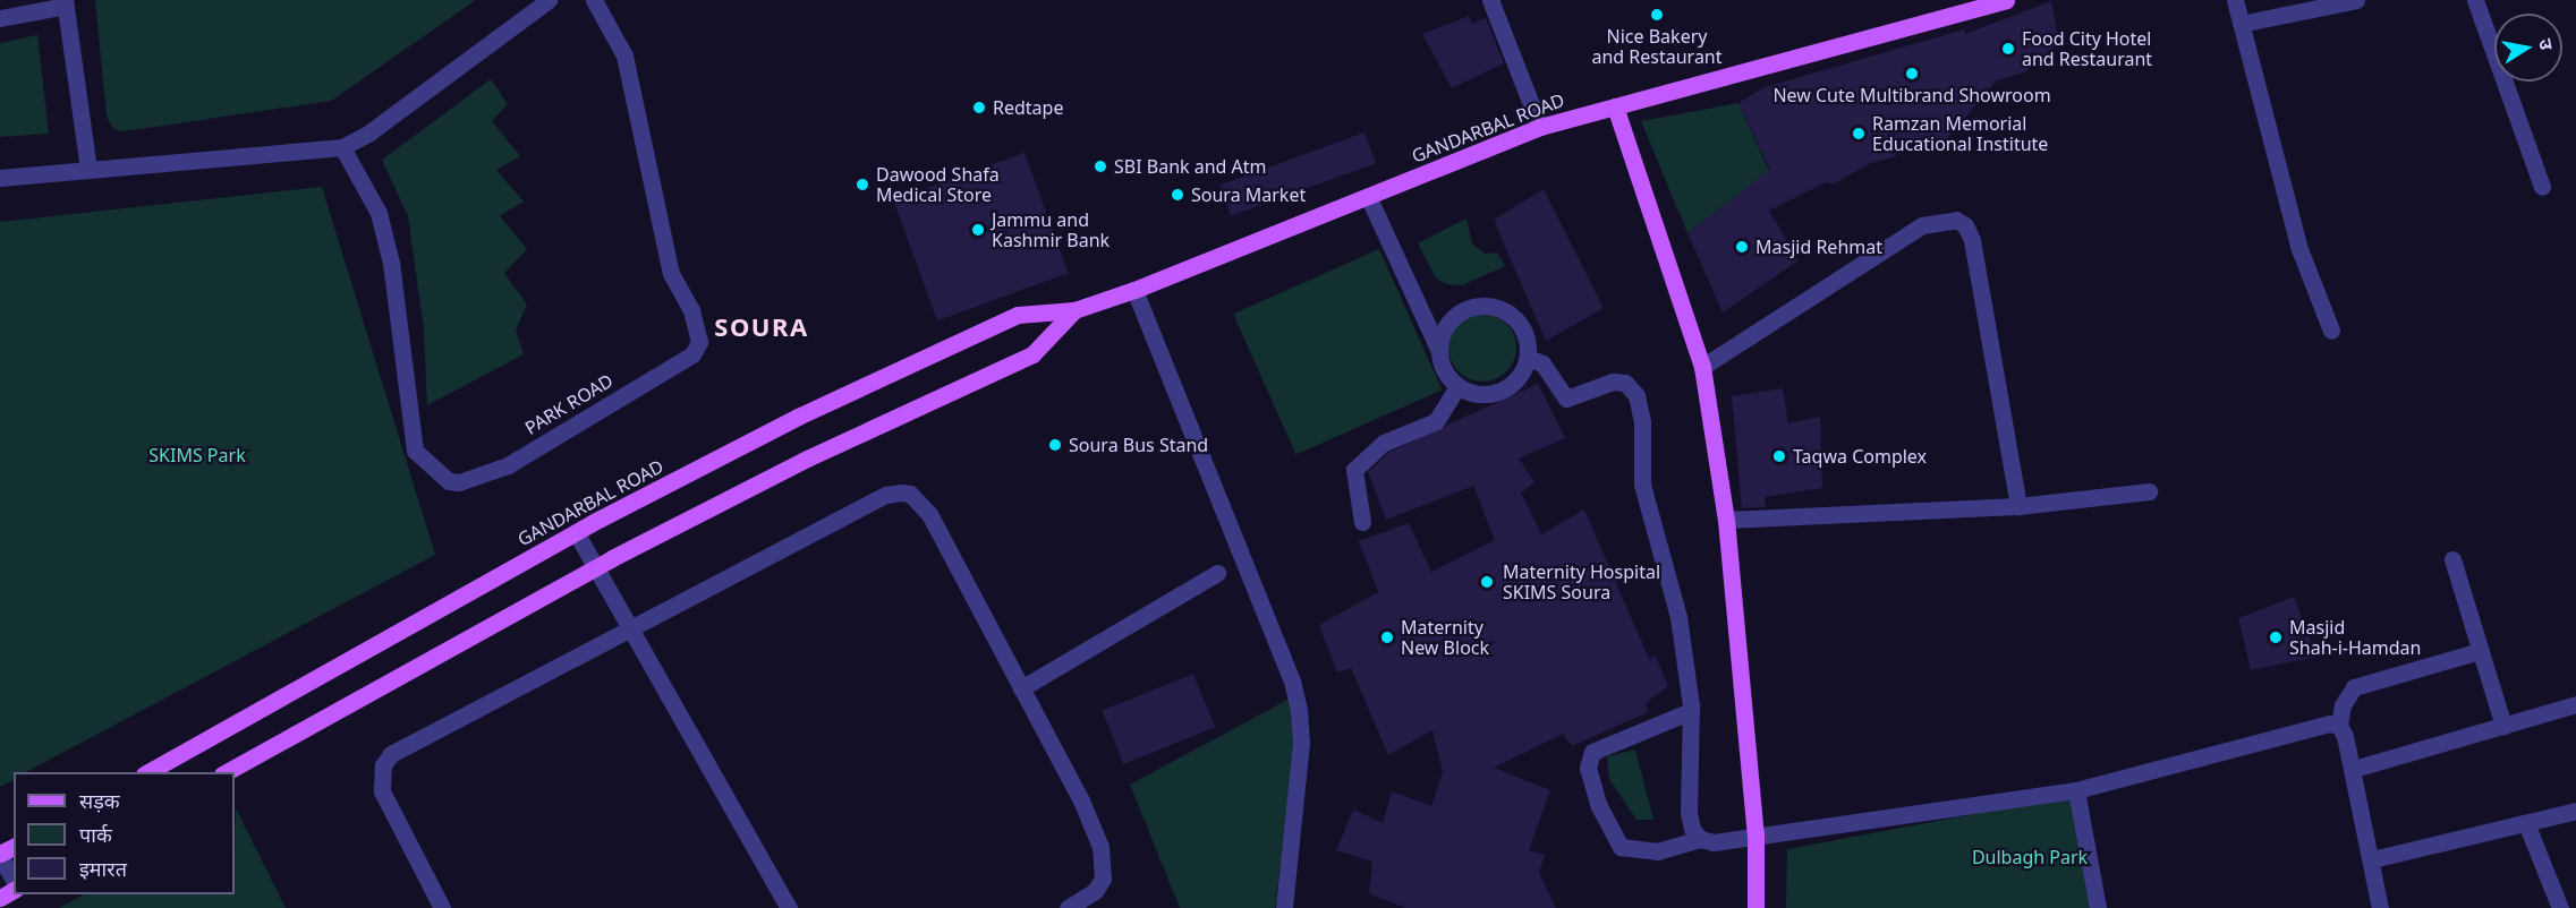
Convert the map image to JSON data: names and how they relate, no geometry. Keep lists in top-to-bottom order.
{
  "streets": {
    "main road": ["GANDARBAL ROAD"],
    "street": ["PARK ROAD"]
  },
  "districts": ["SOURA"],
  "parks": ["SKIMS Park", "Dulbagh Park"],
  "places": [
    "Nice Bakery and Restaurant",
    "Food City Hotel and Restaurant",
    "New Cute Multibrand Showroom",
    "Redtape",
    "Ramzan Memorial Educational Institute",
    "SBI Bank and Atm",
    "Dawood Shafa Medical Store",
    "Soura Market",
    "Jammu and Kashmir Bank",
    "Masjid Rehmat",
    "Soura Bus Stand",
    "Taqwa Complex",
    "Maternity Hospital SKIMS Soura",
    "Maternity New Block",
    "Masjid Shah-i-Hamdan"
  ],
  "legend": ["सड़क", "पार्क", "इमारत"],
  "north": "right"
}
